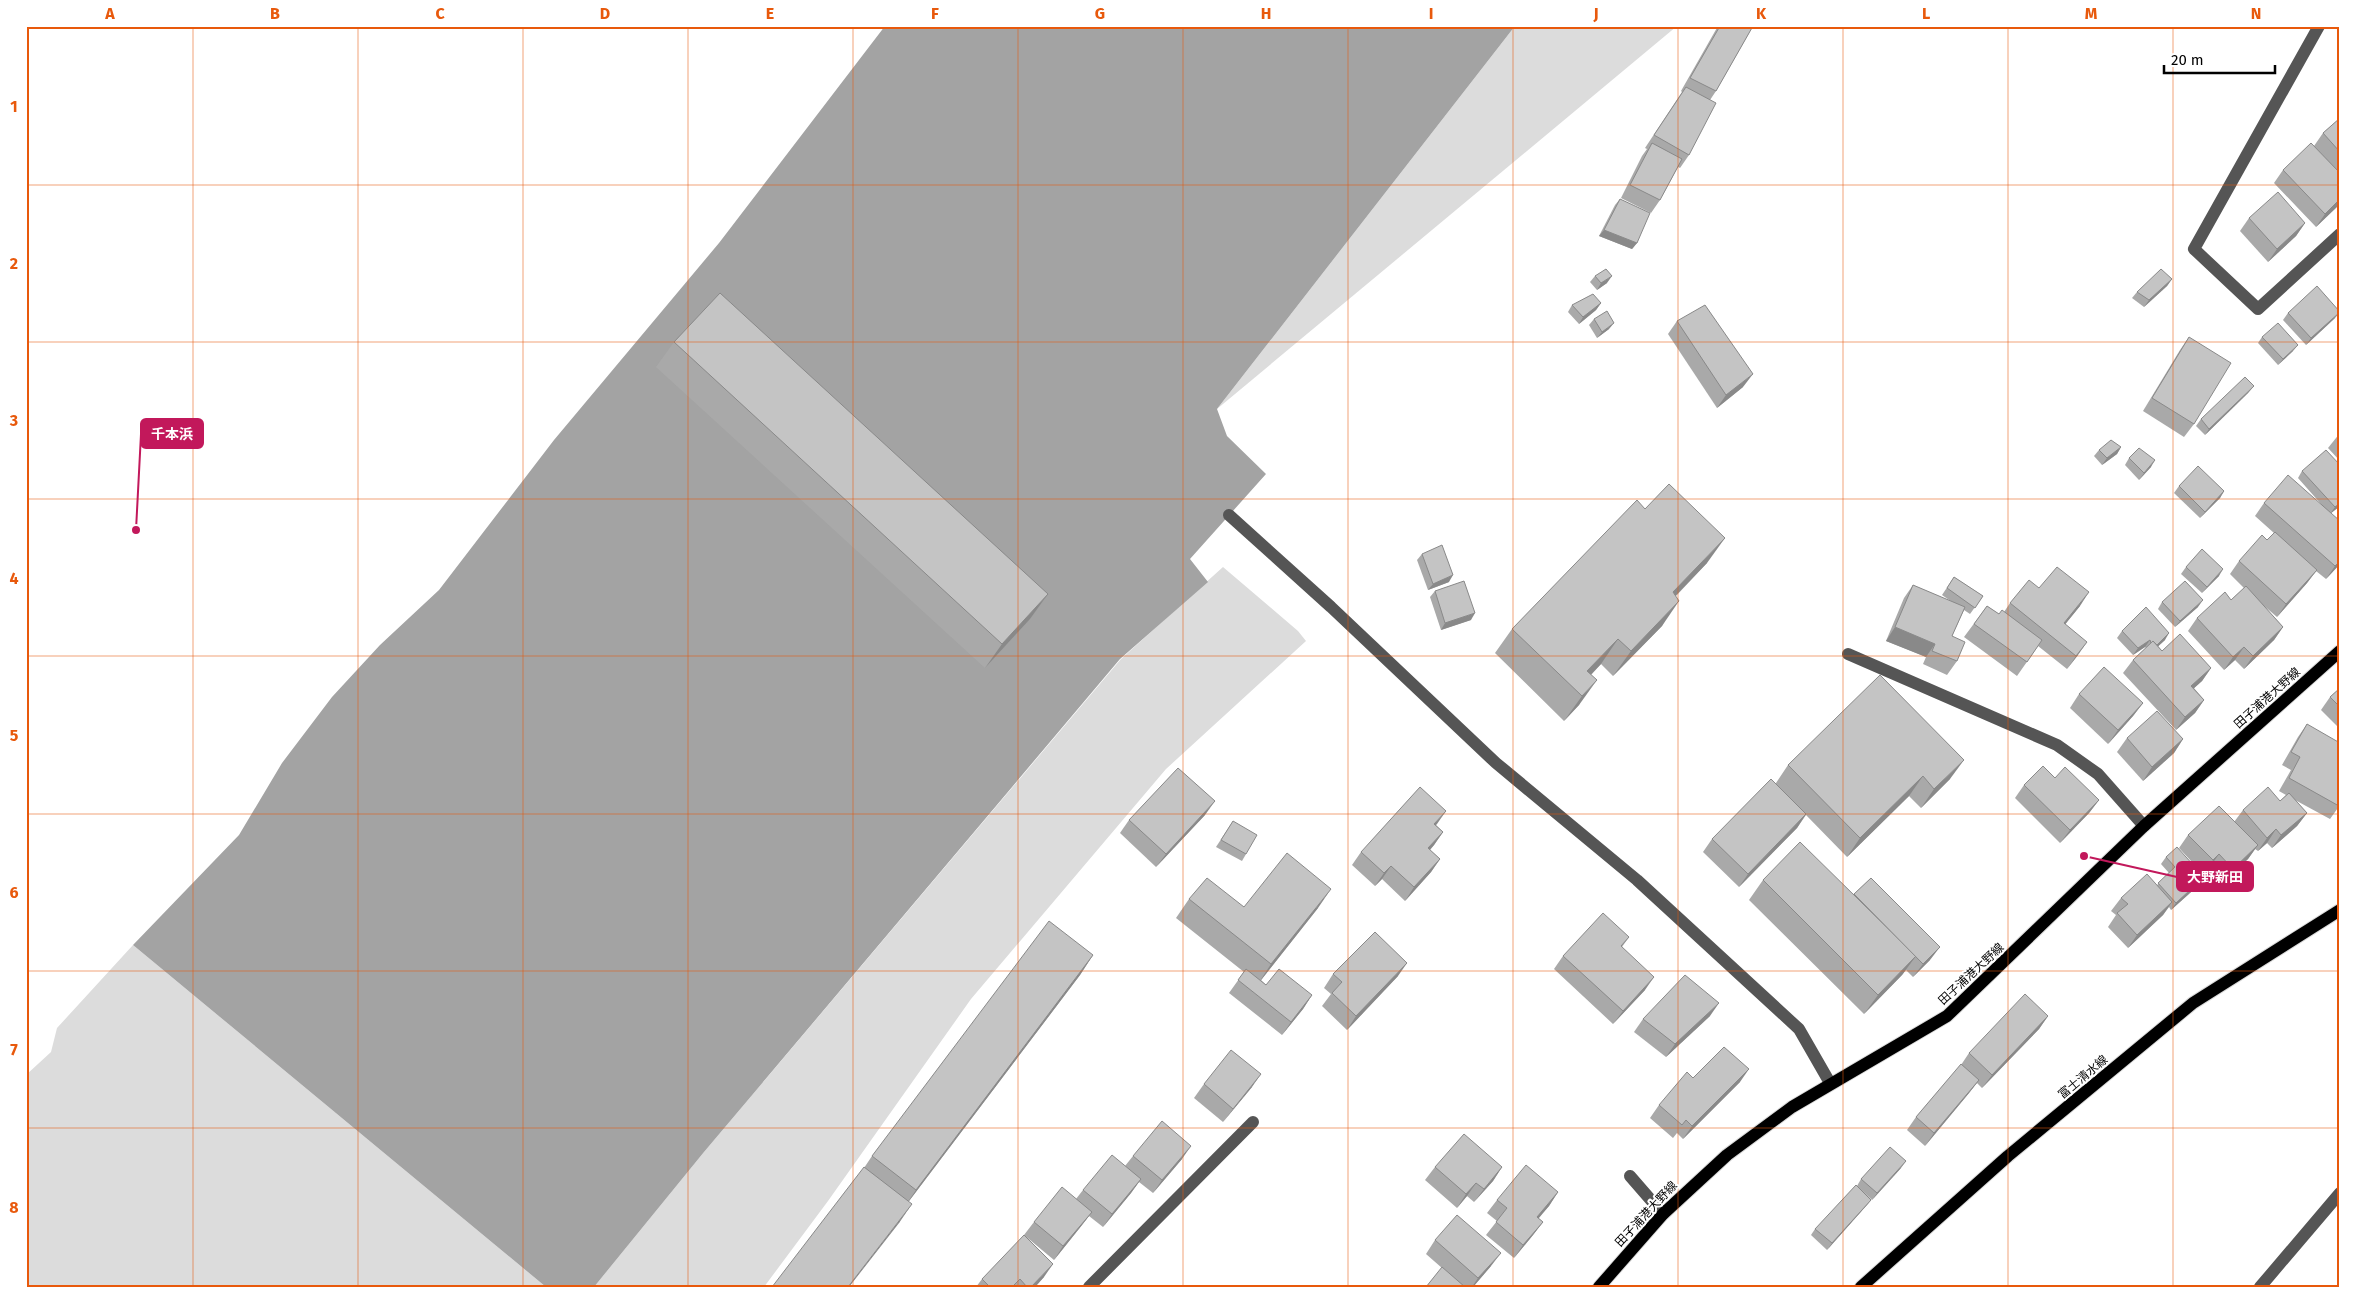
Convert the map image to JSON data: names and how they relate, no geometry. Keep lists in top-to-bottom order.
{
  "streets": {
    "main road": ["田子浦港大野線", "富士清水線"]
  },
  "places": ["千本浜", "大野新田"],
  "scale_bar": "20 m",
  "grid": {
    "columns": [
      "A",
      "B",
      "C",
      "D",
      "E",
      "F",
      "G",
      "H",
      "I",
      "J",
      "K",
      "L",
      "M",
      "N"
    ],
    "rows": [
      "1",
      "2",
      "3",
      "4",
      "5",
      "6",
      "7",
      "8"
    ]
  }
}
